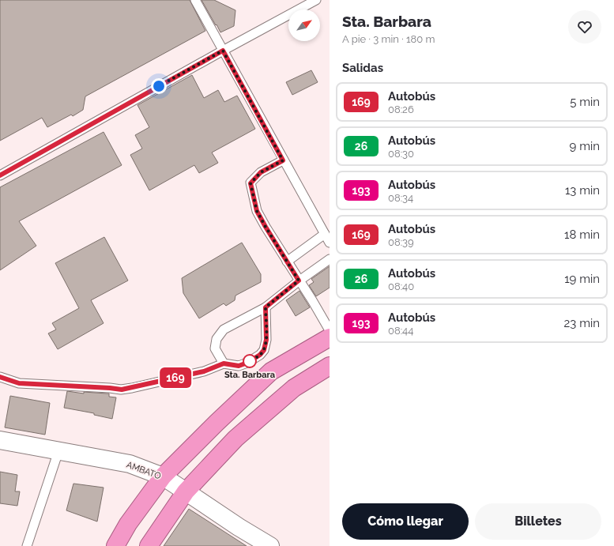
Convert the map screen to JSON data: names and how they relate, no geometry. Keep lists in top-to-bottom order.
{
  "streets": {
    "street": ["AMBATO"]
  },
  "places": ["Sta. Barbara"],
  "lines": ["bus line 169"],
  "north": "top right",
  "page": {
    "on_map": "169",
    "heading": [
      ["Sta. Barbara", "A pie · 3 min · 180 m"],
      "Salidas"
    ],
    "list": [
      {
        "mark": "169",
        "name": "Autobús",
        "note": "08:26",
        "value": "5 min"
      },
      {
        "mark": "26",
        "name": "Autobús",
        "note": "08:30",
        "value": "9 min"
      },
      {
        "mark": "193",
        "name": "Autobús",
        "note": "08:34",
        "value": "13 min"
      },
      {
        "mark": "169",
        "name": "Autobús",
        "note": "08:39",
        "value": "18 min"
      },
      {
        "mark": "26",
        "name": "Autobús",
        "note": "08:40",
        "value": "19 min"
      },
      {
        "mark": "193",
        "name": "Autobús",
        "note": "08:44",
        "value": "23 min"
      }
    ],
    "buttons": ["Cómo llegar", "Billetes"]
  }
}
